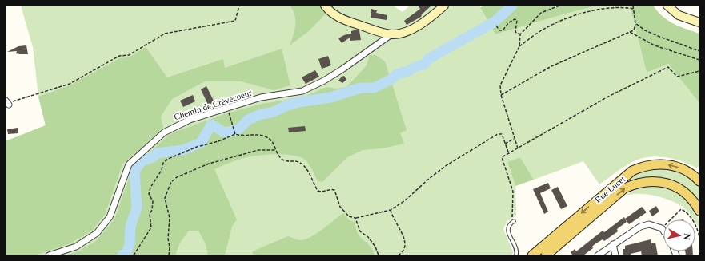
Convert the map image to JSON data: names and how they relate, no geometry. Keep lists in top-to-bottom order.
{
  "streets": {
    "main road": ["Rue Lucet"],
    "street": ["Chemin de Crèvecoeur"]
  },
  "north": "right"
}
